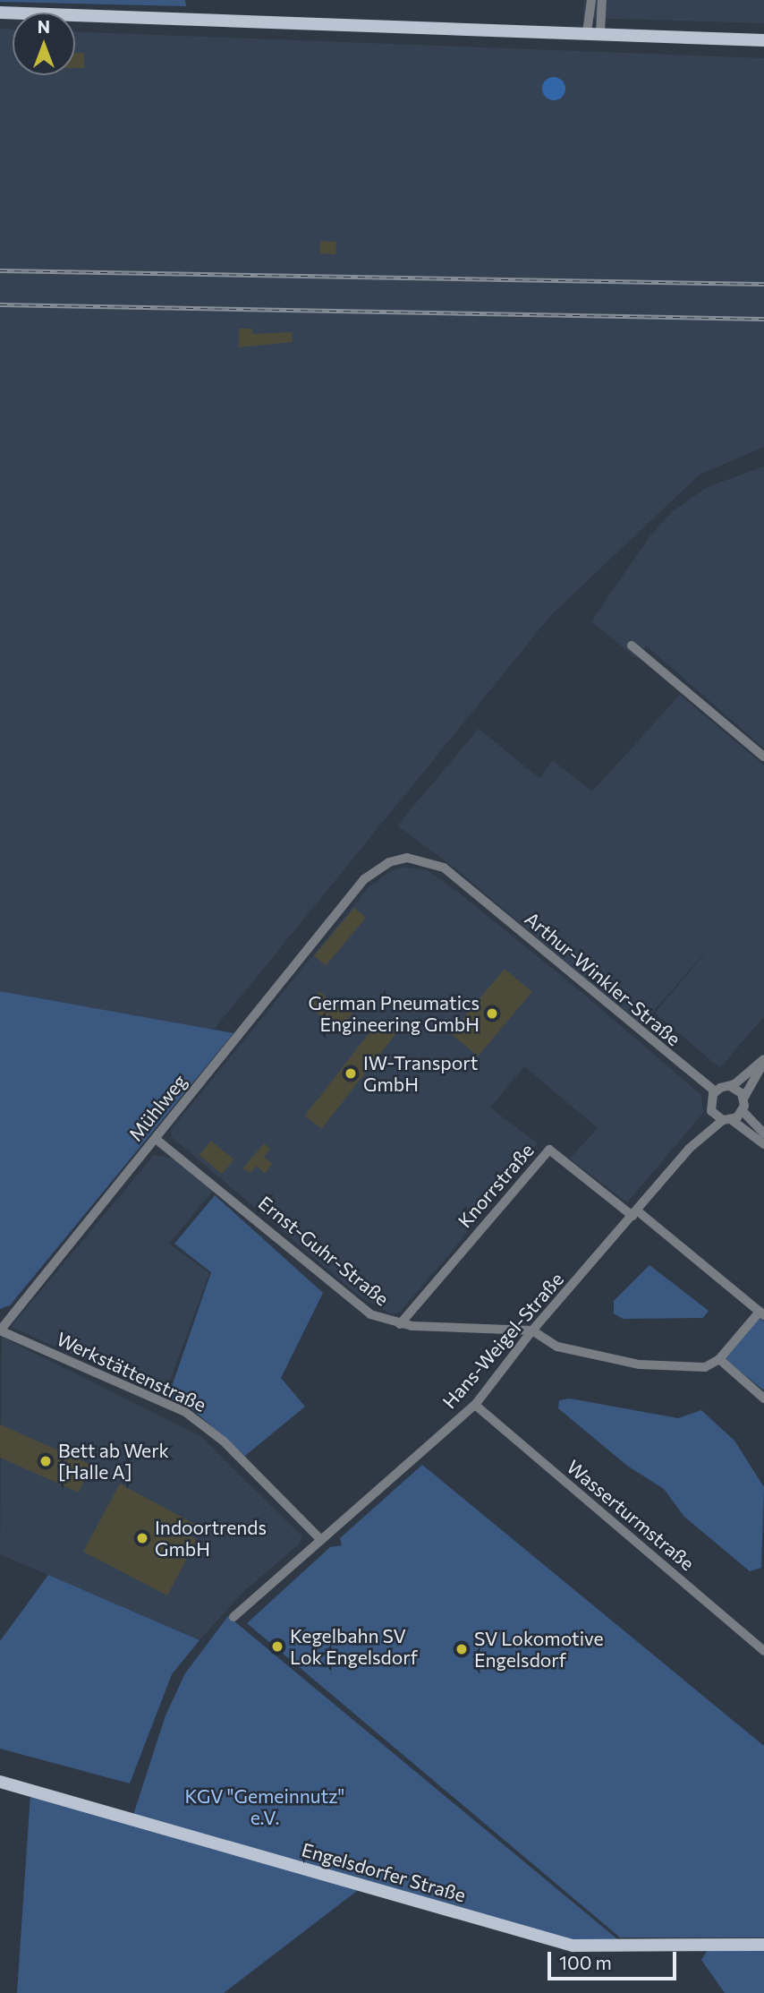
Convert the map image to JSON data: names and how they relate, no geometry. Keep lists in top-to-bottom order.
{
  "streets": {
    "main road": ["Engelsdorfer Straße"],
    "street": [
      "Arthur-Winkler-Straße",
      "Mühlweg",
      "Knorrstraße",
      "Ernst-Guhr-Straße",
      "Hans-Weigel-Straße",
      "Werkstättenstraße",
      "Wasserturmstraße"
    ]
  },
  "crossings": [
    ["Arthur-Winkler-Straße", "Mühlweg"],
    ["Arthur-Winkler-Straße", "Hans-Weigel-Straße"],
    ["Mühlweg", "Ernst-Guhr-Straße"],
    ["Mühlweg", "Werkstättenstraße"],
    ["Knorrstraße", "Ernst-Guhr-Straße"],
    ["Knorrstraße", "Hans-Weigel-Straße"],
    ["Ernst-Guhr-Straße", "Hans-Weigel-Straße"],
    ["Hans-Weigel-Straße", "Werkstättenstraße"],
    ["Hans-Weigel-Straße", "Wasserturmstraße"]
  ],
  "parks": ["KGV \"Gemeinnutz\" e.V."],
  "places": [
    "German Pneumatics Engineering GmbH",
    "IW-Transport GmbH",
    "Bett ab Werk [Halle A]",
    "Indoortrends GmbH",
    "Kegelbahn SV Lok Engelsdorf",
    "SV Lokomotive Engelsdorf"
  ],
  "scale_bar": "100 m",
  "north": "top"
}
